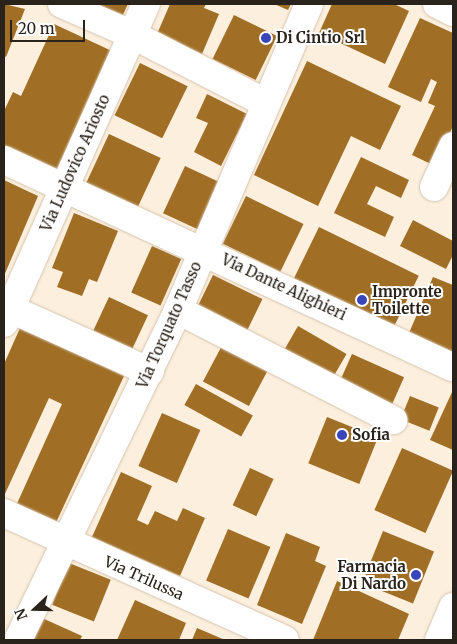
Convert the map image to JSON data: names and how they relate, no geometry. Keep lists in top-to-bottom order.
{
  "streets": {
    "street": [
      "Via Ludovico Ariosto",
      "Via Dante Alighieri",
      "Via Torquato Tasso",
      "Via Trilussa"
    ]
  },
  "crossings": [
    ["Via Ludovico Ariosto", "Via Dante Alighieri"],
    ["Via Dante Alighieri", "Via Torquato Tasso"],
    ["Via Torquato Tasso", "Via Trilussa"]
  ],
  "places": [
    "Di Cintio Srl",
    "Impronte Toilette",
    "Sofia",
    "Farmacia Di Nardo"
  ],
  "scale_bar": "20 m",
  "north": "left"
}
